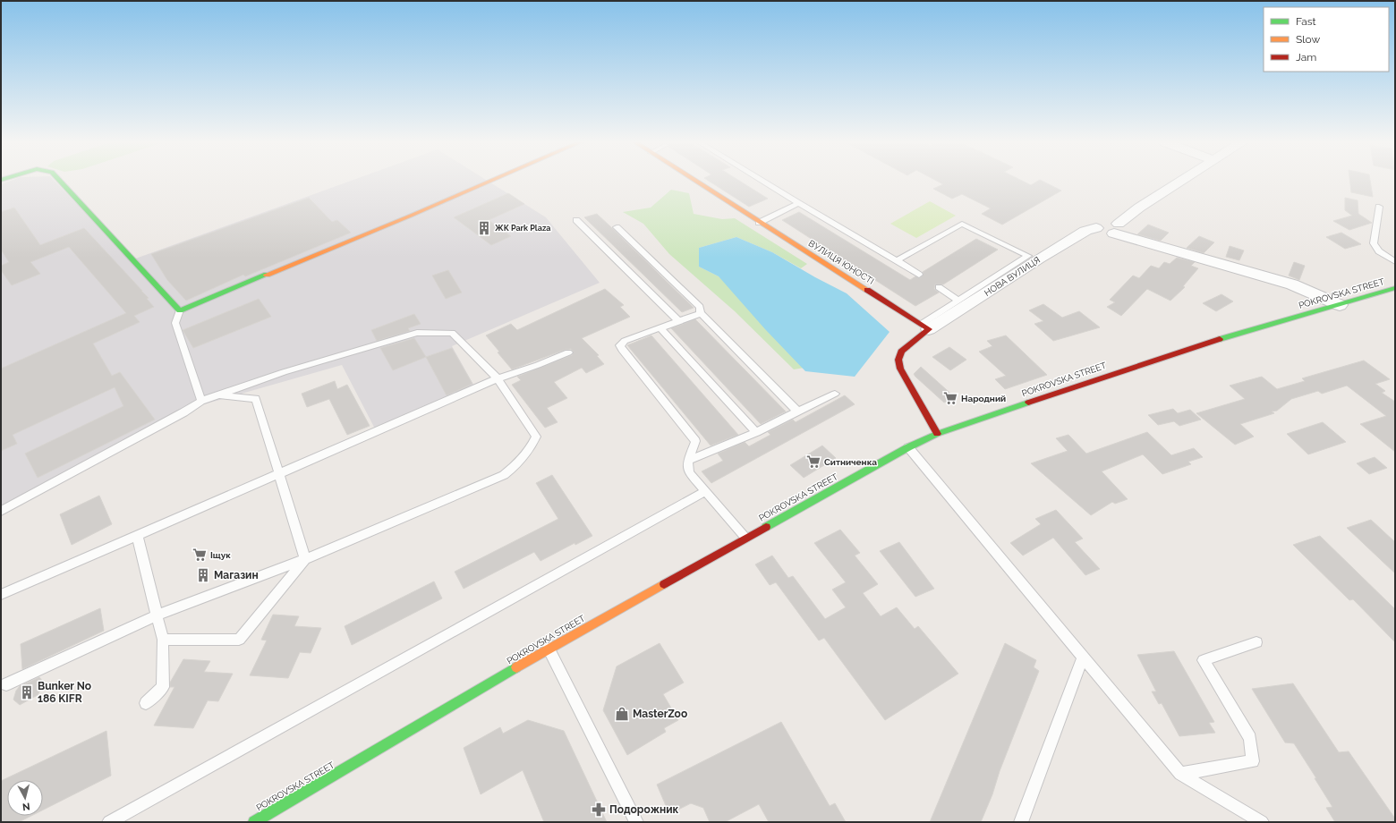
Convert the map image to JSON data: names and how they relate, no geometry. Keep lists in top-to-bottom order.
{
  "streets": {
    "street": ["ВУЛИЦЯ ЮНОСТІ", "НОВА ВУЛИЦЯ", "POKROVSKA STREET"]
  },
  "crossings": [
    ["ВУЛИЦЯ ЮНОСТІ", "НОВА ВУЛИЦЯ"]
  ],
  "places": {
    "building": ["ЖК Park Plaza", "Магазин", "Bunker No 186 KIFR"],
    "supermarket": ["Народний", "Ситниченка", "Іщук"],
    "shop": ["MasterZoo"],
    "pharmacy": ["Подорожник"]
  },
  "legend": ["Fast", "Slow", "Jam"],
  "north": "bottom"
}
